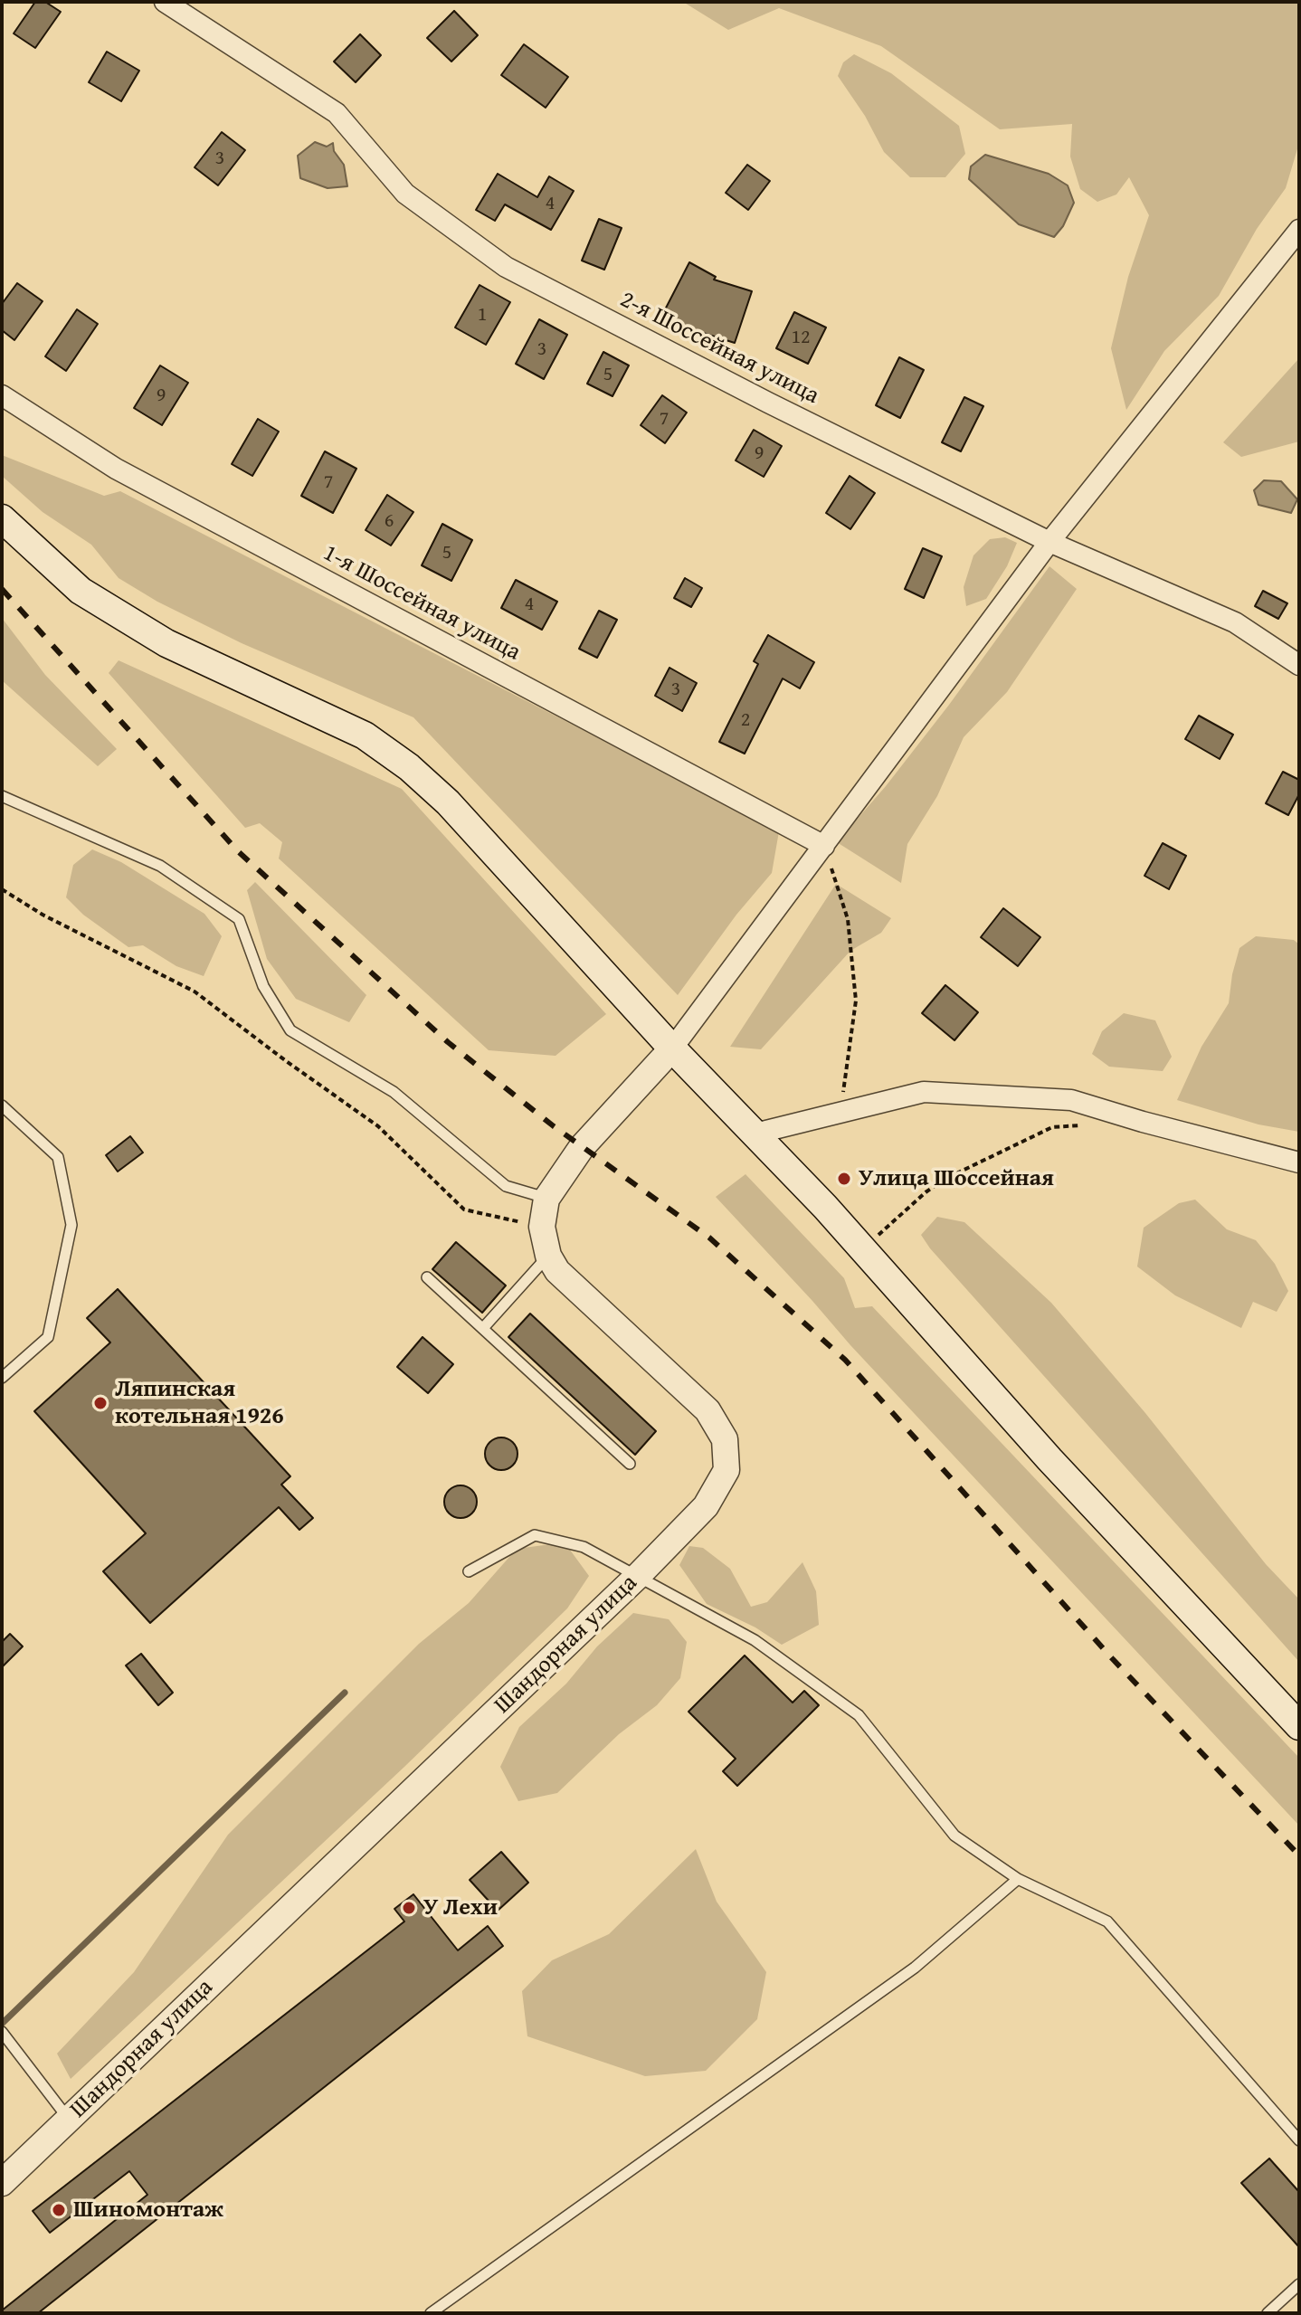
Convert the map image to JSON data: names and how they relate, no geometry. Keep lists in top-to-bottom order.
{
  "streets": {
    "street": ["2-я Шоссейная улица", "1-я Шоссейная улица", "Шандорная улица"]
  },
  "places": [
    "Улица Шоссейная",
    "Ляпинская котельная 1926",
    "У Лехи",
    "Шиномонтаж"
  ],
  "house_numbers": [
    "3",
    "4",
    "1",
    "12",
    "3",
    "5",
    "9",
    "7",
    "9",
    "7",
    "6",
    "5",
    "4",
    "3",
    "2"
  ]
}
